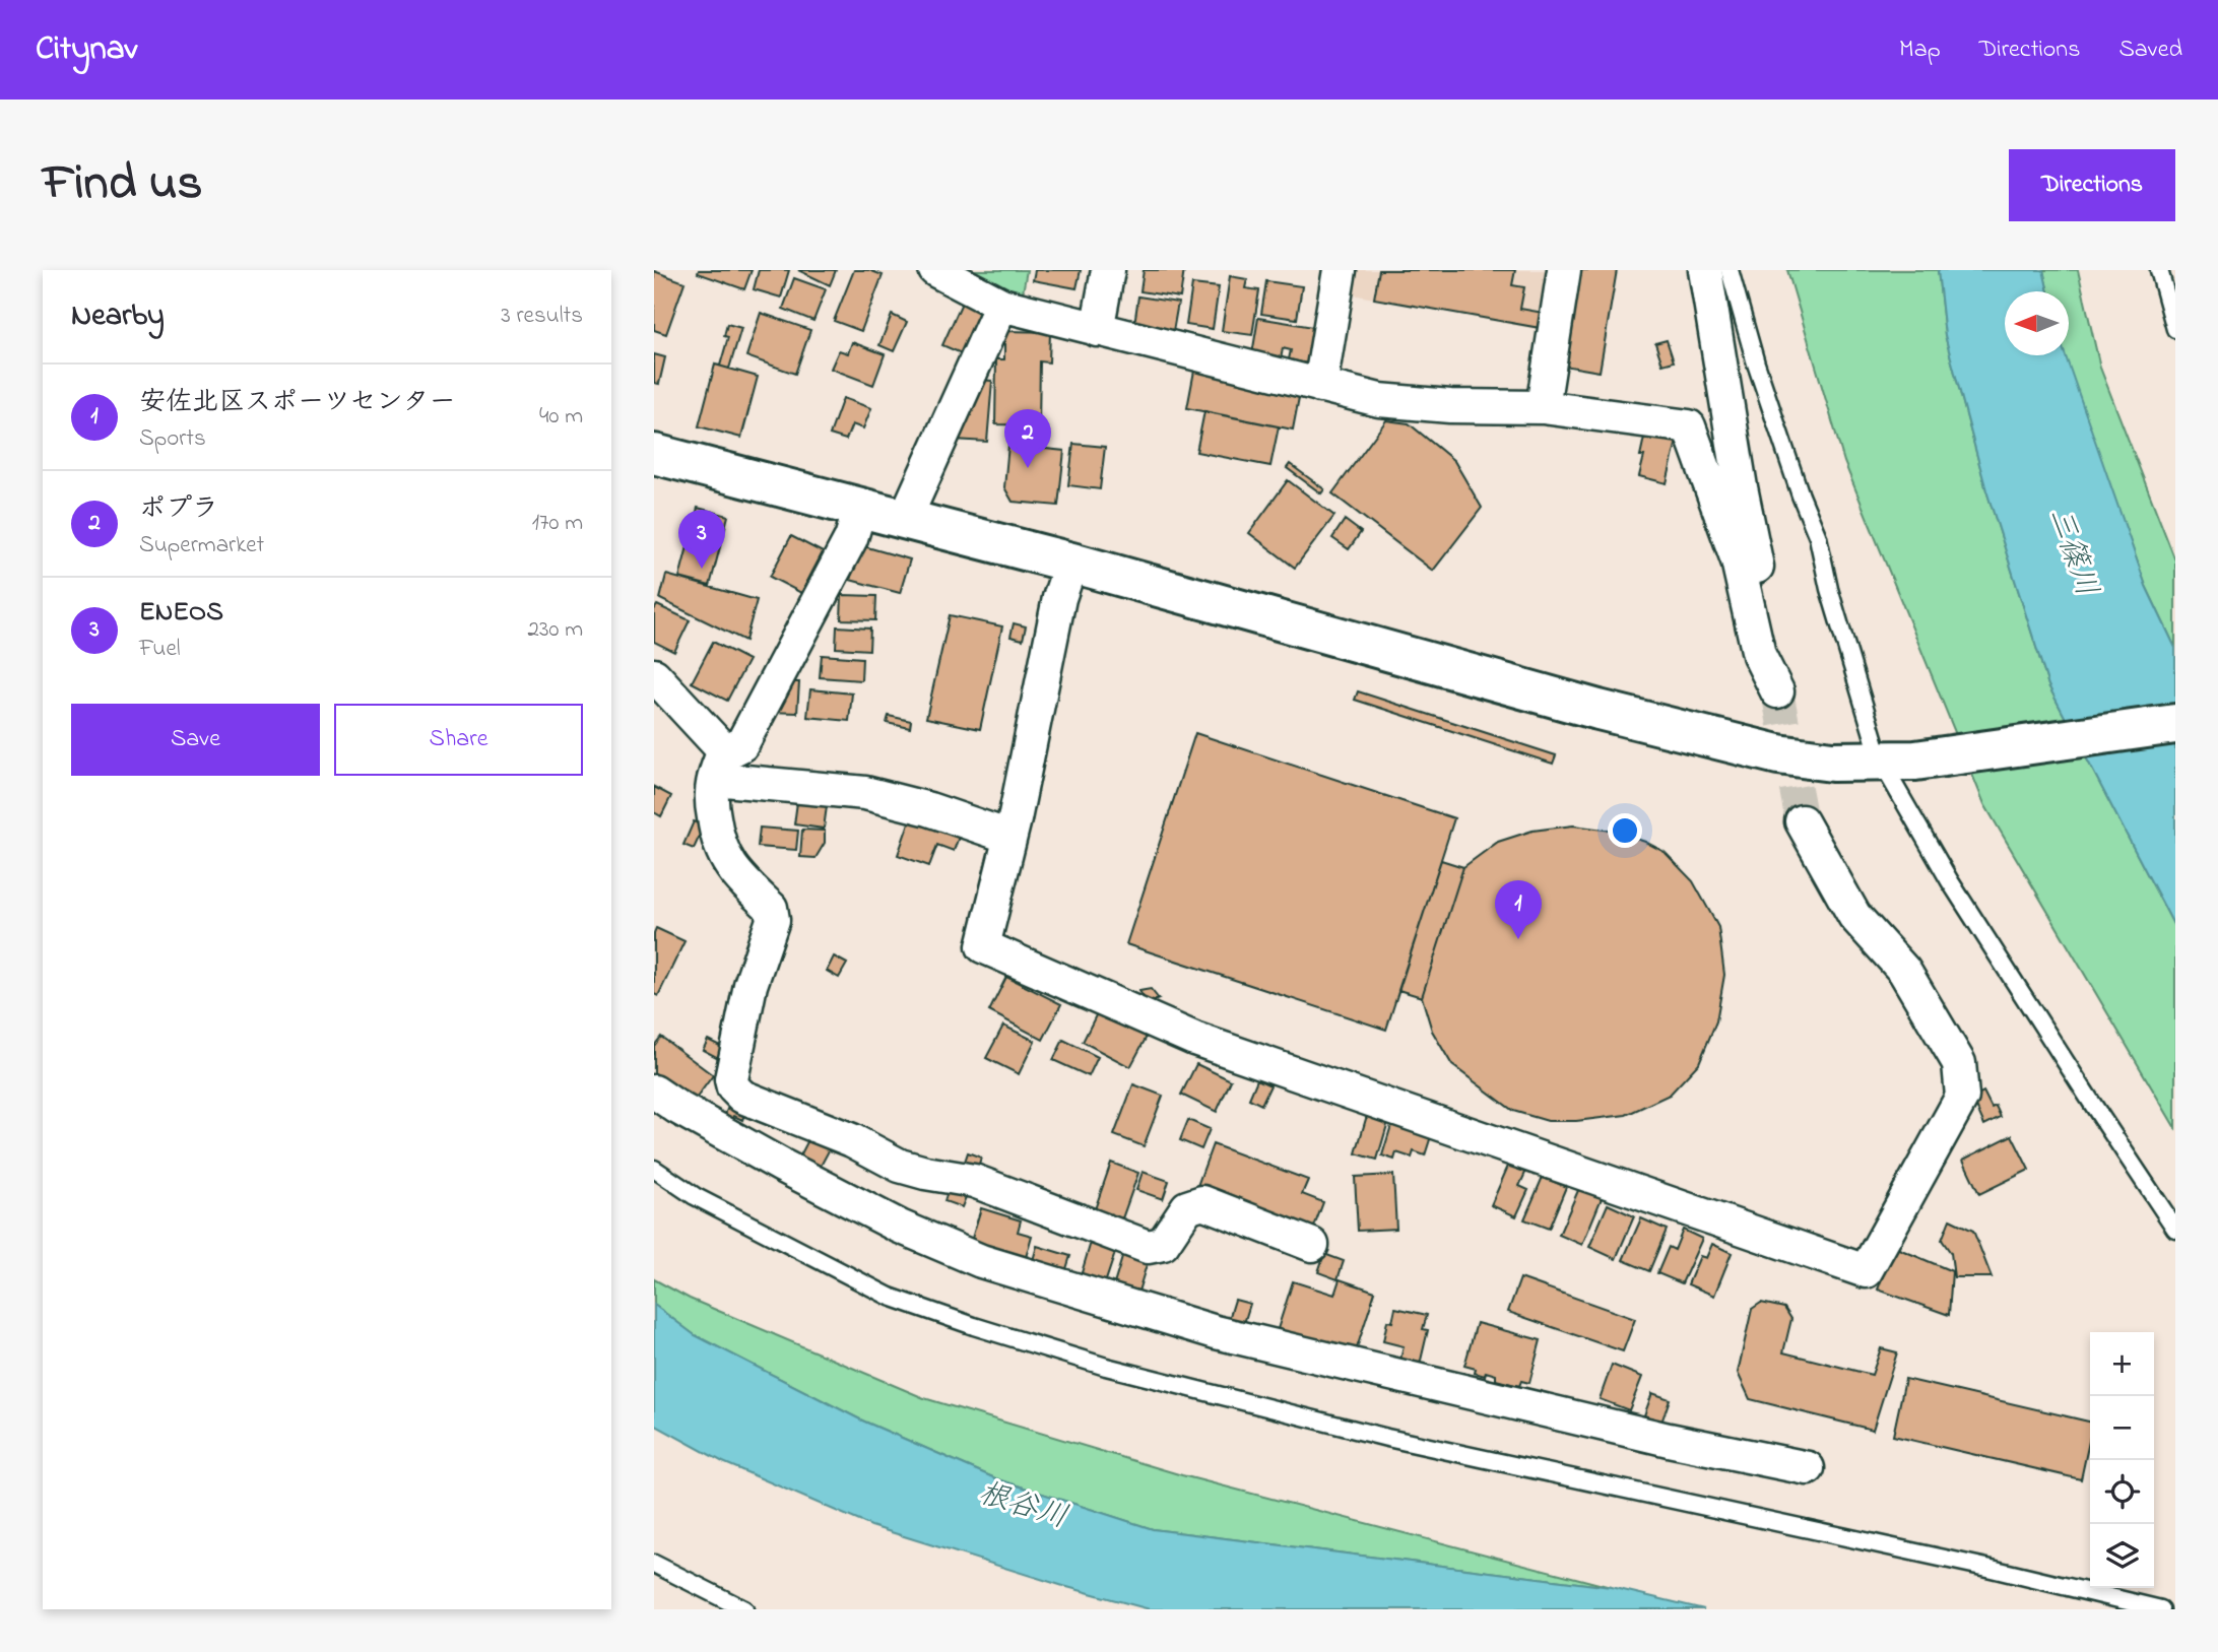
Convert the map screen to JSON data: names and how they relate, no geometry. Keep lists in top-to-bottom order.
{
  "water": ["三篠川", "根谷川"],
  "north": "left",
  "page": {
    "header": "Citynav",
    "nav": ["Map", "Directions", "Saved"],
    "title": "Find us",
    "buttons": [
      "Directions",
      ["Save", "Share"]
    ],
    "heading": ["Nearby", "3 results"],
    "list": [
      {
        "mark": "1",
        "name": "安佐北区スポーツセンター",
        "note": "Sports",
        "value": "40 m"
      },
      {
        "mark": "2",
        "name": "ポプラ",
        "note": "Supermarket",
        "value": "170 m"
      },
      {
        "mark": "3",
        "name": "ENEOS",
        "note": "Fuel",
        "value": "230 m"
      }
    ],
    "pins": ["2", "3", "1"],
    "map_buttons": ["+", "−"]
  }
}
